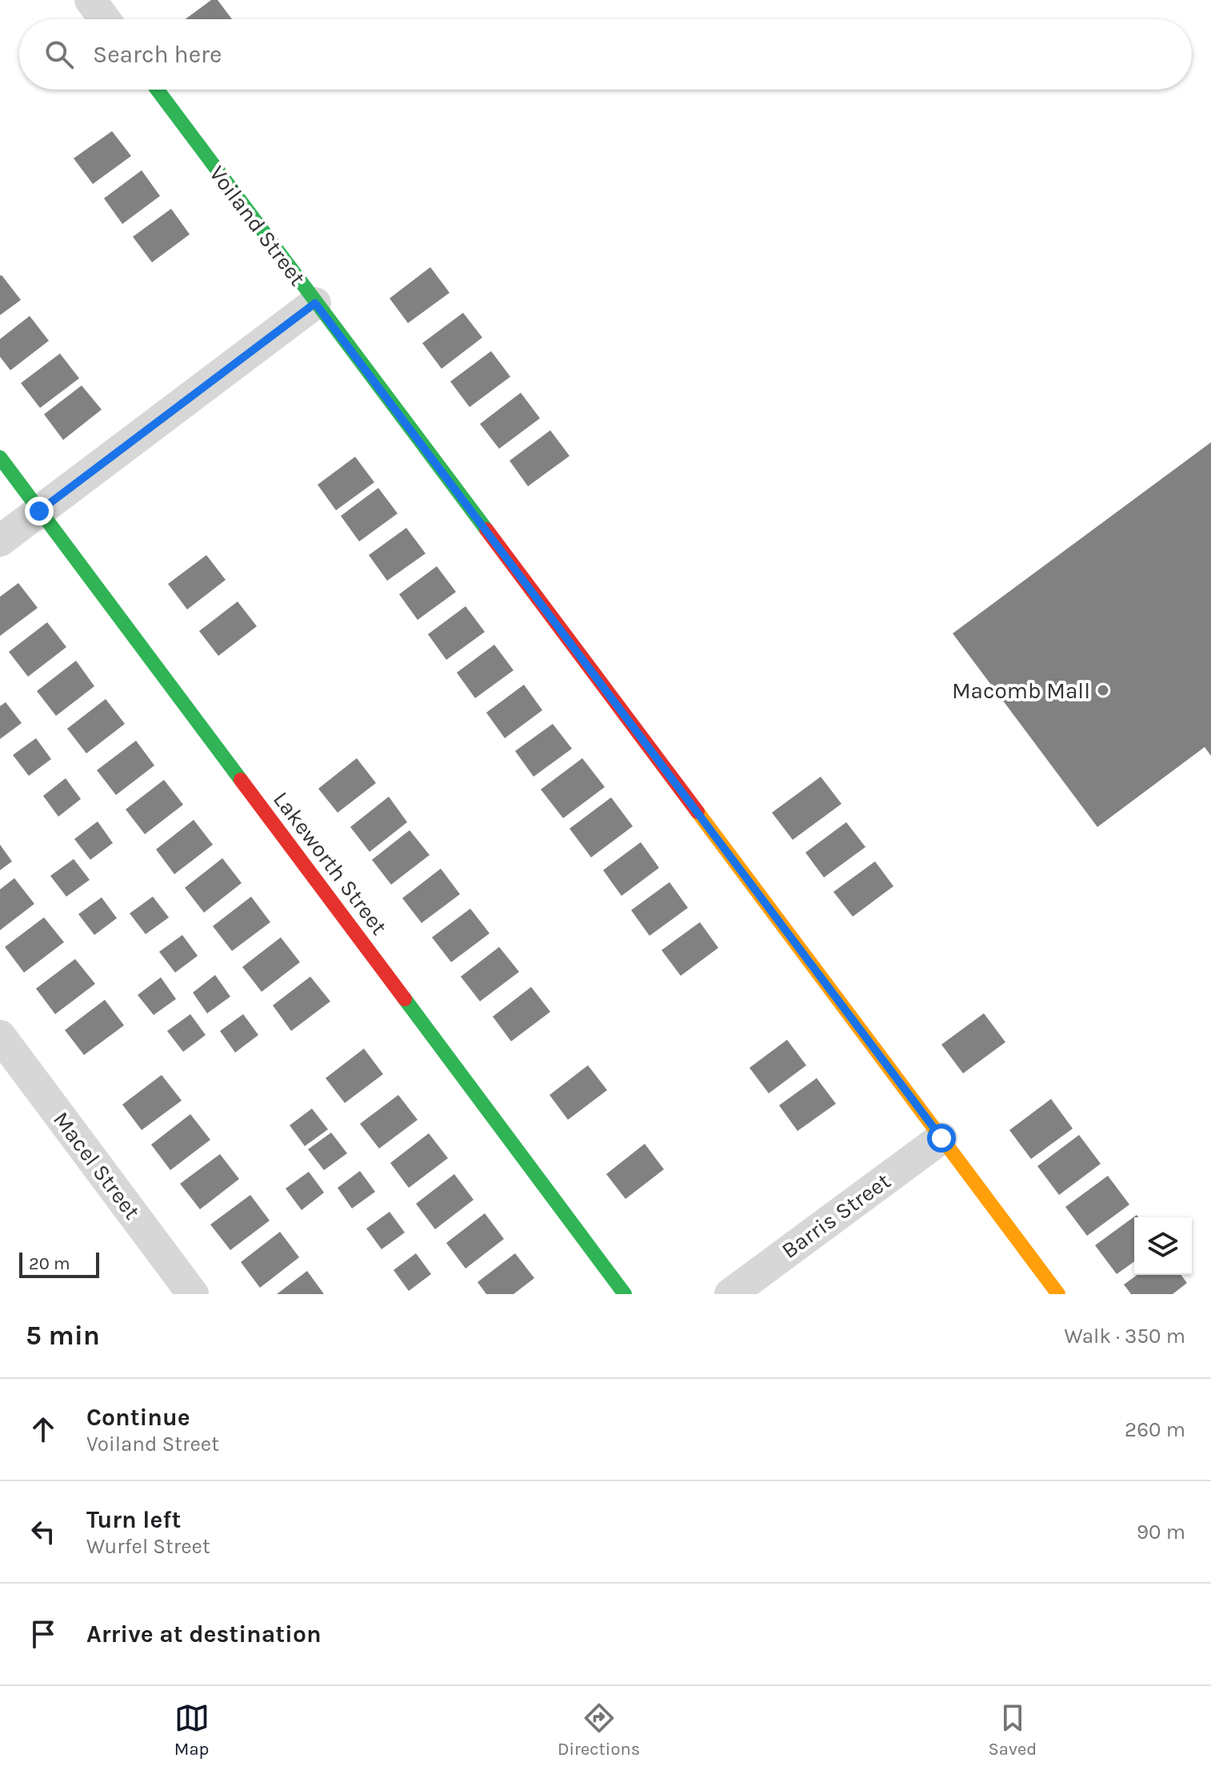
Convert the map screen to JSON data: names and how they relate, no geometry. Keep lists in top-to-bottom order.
{
  "streets": {
    "street": [
      "Voiland Street",
      "Lakeworth Street",
      "Macel Street",
      "Barris Street"
    ]
  },
  "crossings": [
    ["Voiland Street", "Barris Street"]
  ],
  "places": ["Macomb Mall"],
  "scale_bar": "20 m",
  "page": {
    "search": "Search here",
    "scale": "20 m",
    "heading": ["5 min", "Walk · 350 m"],
    "list": [
      ["Continue", "Voiland Street", "260 m"],
      ["Turn left", "Wurfel Street", "90 m"],
      "Arrive at destination"
    ],
    "nav": ["Map", "Directions", "Saved"]
  }
}
